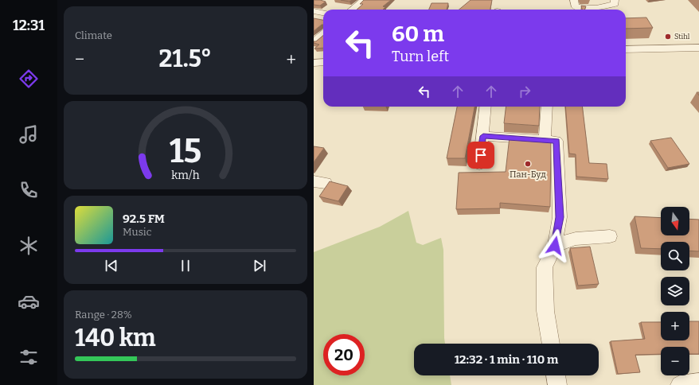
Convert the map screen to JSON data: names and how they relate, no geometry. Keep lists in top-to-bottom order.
{
  "places": ["Stihl", "Пан-Буд"],
  "north": "bottom",
  "page": {
    "tabs": "12:31",
    "tile": [
      "Climate",
      ["Range · 28%", "140 km"]
    ],
    "turn": ["60 m", "Turn left"],
    "heat": ["−", "21.5°", "+"],
    "song": ["92.5 FM", "Music"],
    "map_buttons": ["+", "−"],
    "limit": "20",
    "trip": "12:32 · 1 min · 110 m",
    "gauge": ["15", "km/h"]
  }
}
